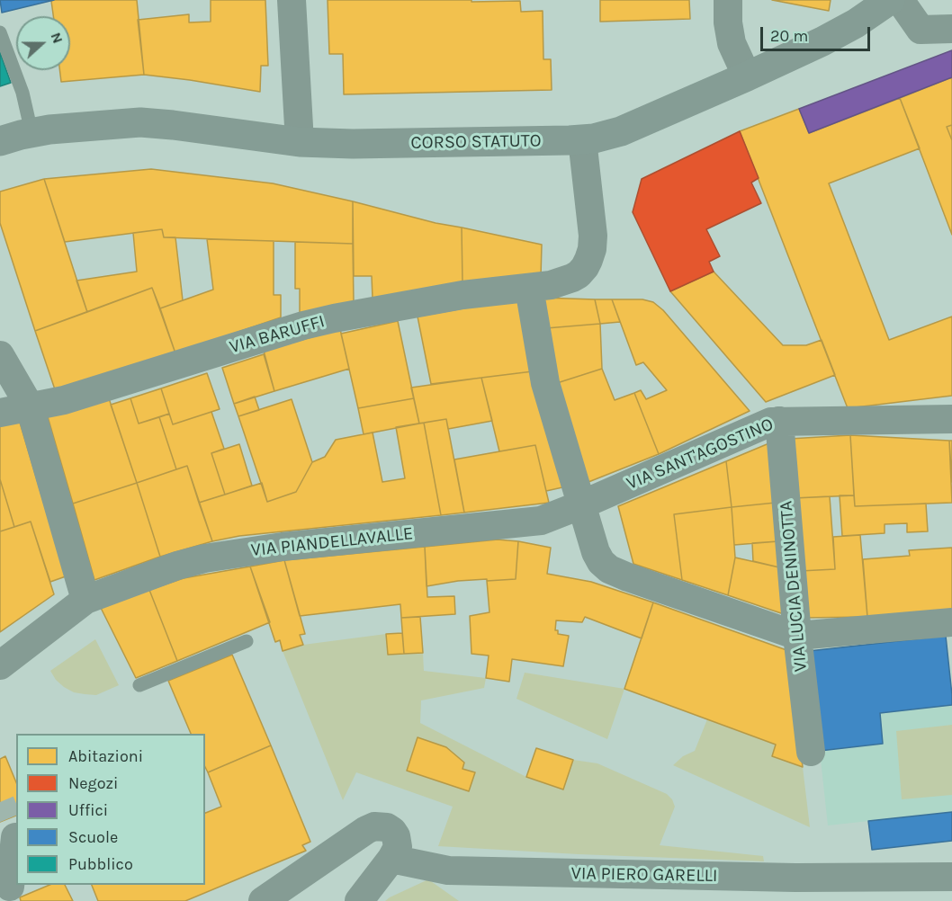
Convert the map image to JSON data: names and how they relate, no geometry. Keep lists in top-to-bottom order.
{
  "streets": {
    "main road": ["CORSO STATUTO"],
    "street": [
      "VIA BARUFFI",
      "VIA SANT'AGOSTINO",
      "VIA PIANDELLAVALLE",
      "VIA LUCIA DENINOTTA",
      "VIA PIERO GARELLI"
    ]
  },
  "crossings": [
    ["CORSO STATUTO", "VIA BARUFFI"],
    ["VIA SANT'AGOSTINO", "VIA PIANDELLAVALLE"],
    ["VIA SANT'AGOSTINO", "VIA LUCIA DENINOTTA"]
  ],
  "legend": [
    "Abitazioni",
    "Negozi",
    "Uffici",
    "Scuole",
    "Pubblico"
  ],
  "scale_bar": "20 m",
  "north": "right"
}
